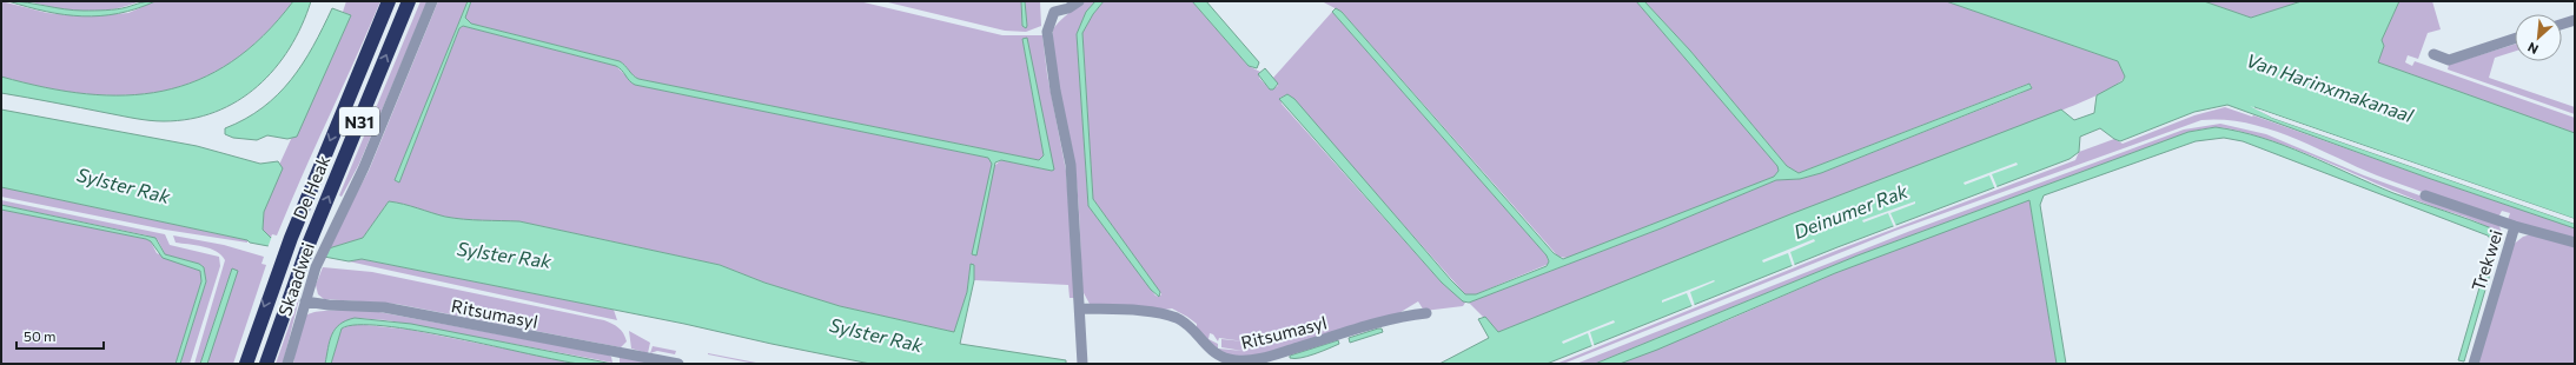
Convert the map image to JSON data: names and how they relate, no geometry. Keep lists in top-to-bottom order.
{
  "streets": {
    "highway": ["N31", "De Heak"],
    "street": ["Trekwei", "Skaadwei", "Ritsumasyl"]
  },
  "crossings": [
    ["Skaadwei", "Ritsumasyl"]
  ],
  "water": ["Van Harinxmakanaal", "Sylster Rak", "Deinumer Rak"],
  "scale_bar": "50 m",
  "north": "bottom left"
}
